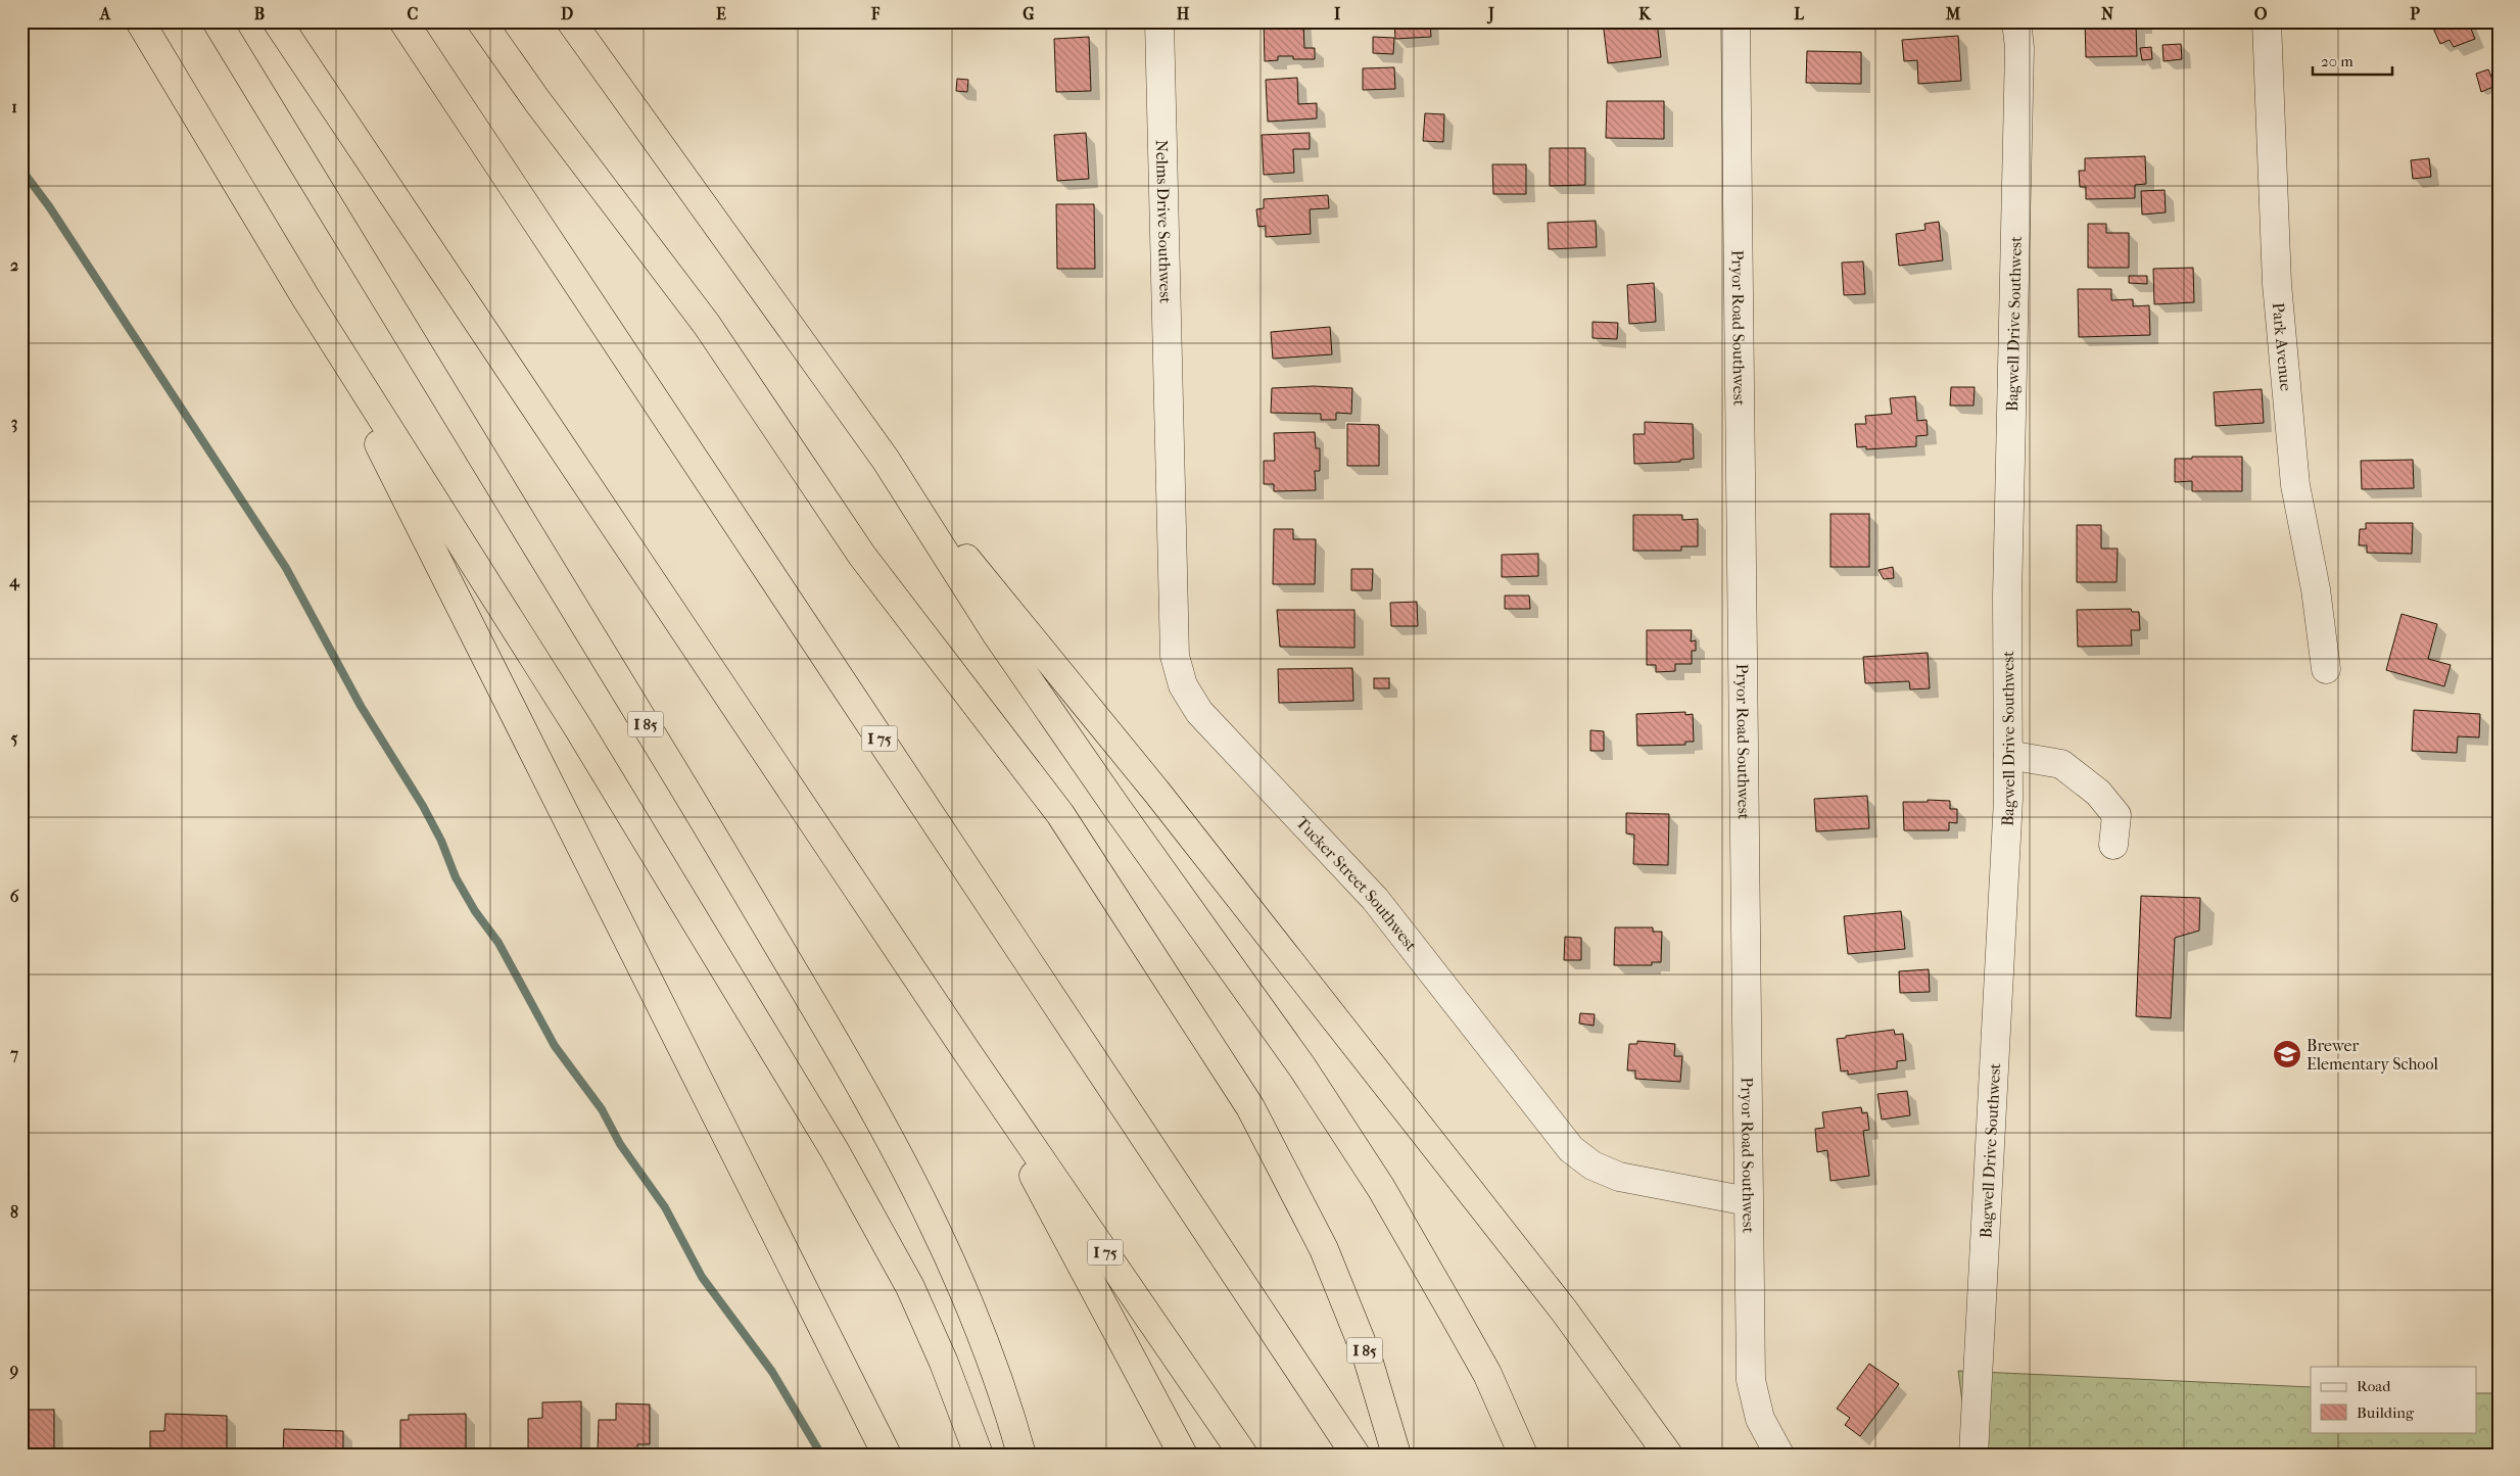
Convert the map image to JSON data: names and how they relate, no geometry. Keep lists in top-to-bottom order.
{
  "streets": {
    "highway": ["I 85", "I 75"],
    "street": [
      "Nelms Drive Southwest",
      "Bagwell Drive Southwest",
      "Pryor Road Southwest",
      "Park Avenue",
      "Tucker Street Southwest"
    ]
  },
  "crossings": [
    ["Nelms Drive Southwest", "Tucker Street Southwest"],
    ["Pryor Road Southwest", "Tucker Street Southwest"]
  ],
  "places": {
    "school or university": ["Brewer Elementary School"]
  },
  "legend": ["Road", "Building"],
  "scale_bar": "20 m",
  "grid": {
    "columns": [
      "A",
      "B",
      "C",
      "D",
      "E",
      "F",
      "G",
      "H",
      "I",
      "J",
      "K",
      "L",
      "M",
      "N",
      "O",
      "P"
    ],
    "rows": [
      "1",
      "2",
      "3",
      "4",
      "5",
      "6",
      "7",
      "8",
      "9"
    ]
  }
}
